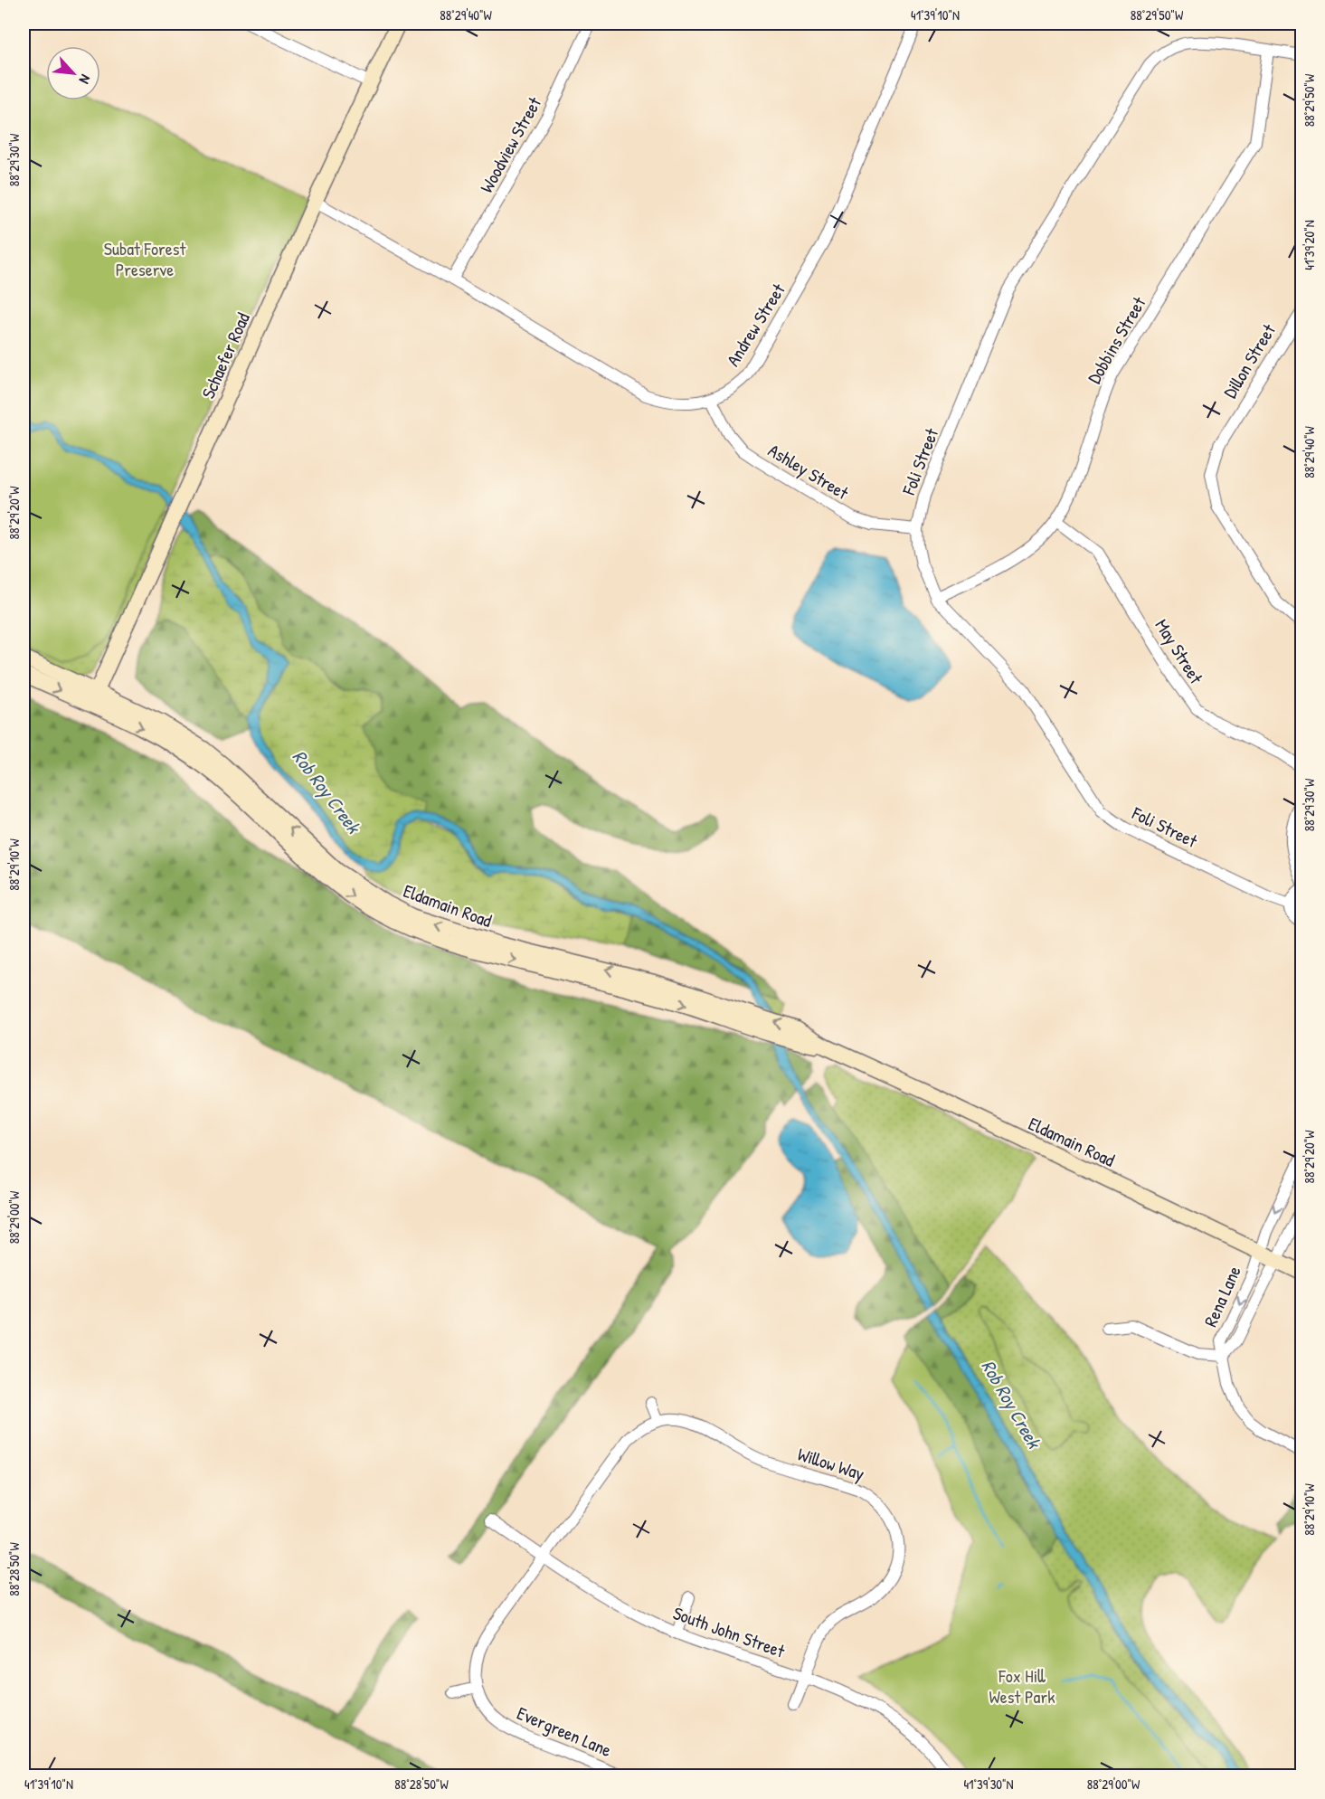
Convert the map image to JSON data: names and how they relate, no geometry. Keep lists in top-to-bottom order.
{
  "streets": {
    "main road": ["Schaefer Road", "Eldamain Road"],
    "street": [
      "Woodview Street",
      "Andrew Street",
      "Dobbins Street",
      "Dillon Street",
      "Foli Street",
      "Ashley Street",
      "May Street",
      "Rena Lane",
      "Willow Way",
      "South John Street",
      "Evergreen Lane"
    ]
  },
  "crossings": [
    ["Woodview Street", "Andrew Street"],
    ["Andrew Street", "Schaefer Road"],
    ["Andrew Street", "Ashley Street"],
    ["Dobbins Street", "Foli Street"],
    ["Dobbins Street", "May Street"],
    ["Schaefer Road", "Eldamain Road"],
    ["Foli Street", "Ashley Street"],
    ["Eldamain Road", "Rena Lane"],
    ["Willow Way", "South John Street"],
    ["Willow Way", "Evergreen Lane"],
    ["South John Street", "Evergreen Lane"]
  ],
  "water": ["Rob Roy Creek"],
  "parks": ["Subat Forest Preserve", "Fox Hill West Park"],
  "north": "bottom right",
  "coordinates": [
    "88°29'40\"W",
    "41°39'10\"N",
    "88°29'50\"W",
    "88°29'30\"W",
    "41°39'20\"N",
    "88°29'20\"W",
    "88°29'10\"W",
    "88°29'00\"W",
    "88°28'50\"W",
    "41°39'30\"N"
  ]
}
